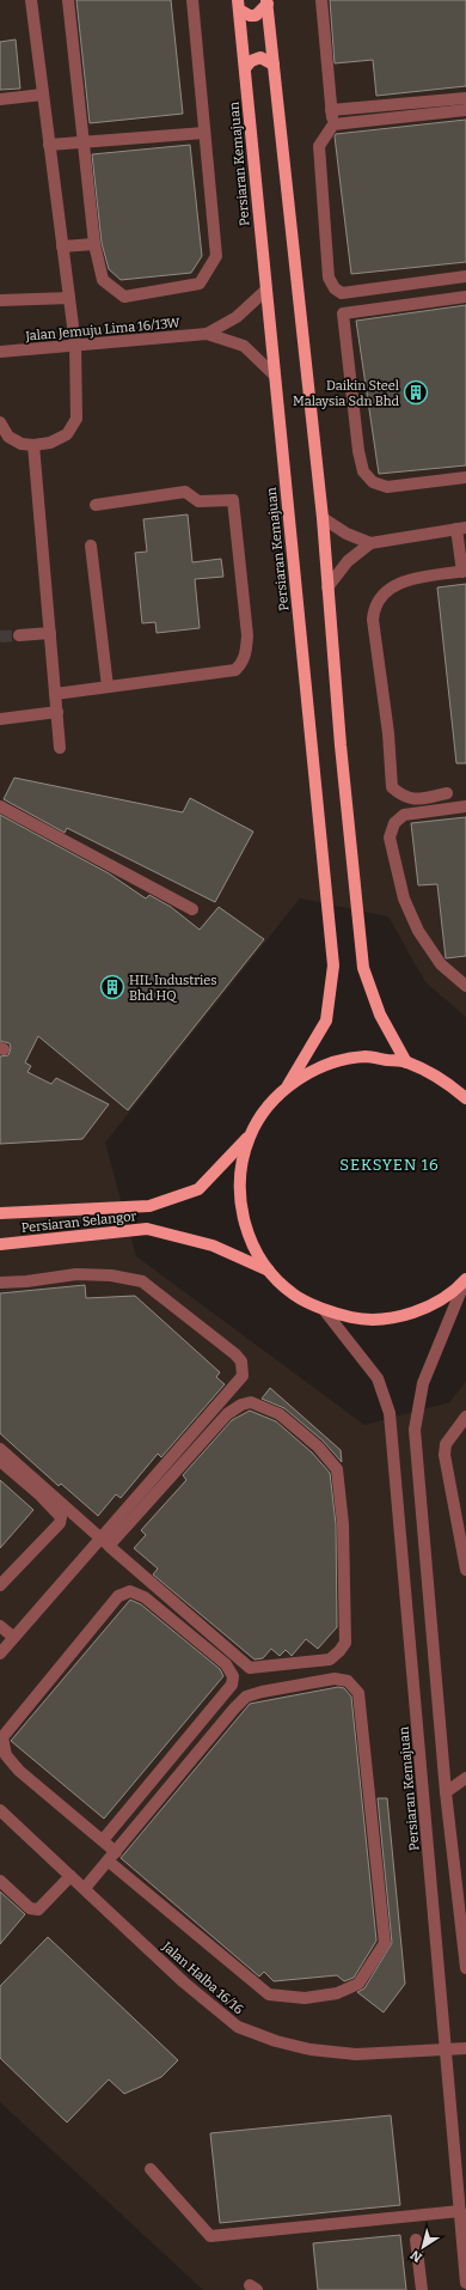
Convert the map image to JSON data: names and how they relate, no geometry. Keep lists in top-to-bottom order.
{
  "streets": {
    "main road": ["Persiaran Kemajuan", "Persiaran Selangor"],
    "street": ["Jalan Jemuju Lima 16/13W", "Jalan Halba 16/16"]
  },
  "crossings": [
    ["Persiaran Kemajuan", "Jalan Jemuju Lima 16/13W"],
    ["Persiaran Kemajuan", "Jalan Halba 16/16"]
  ],
  "districts": ["SEKSYEN 16"],
  "places": {
    "building": ["Daikin Steel Malaysia Sdn Bhd", "HIL Industries Bhd HQ"]
  },
  "north": "bottom left"
}
